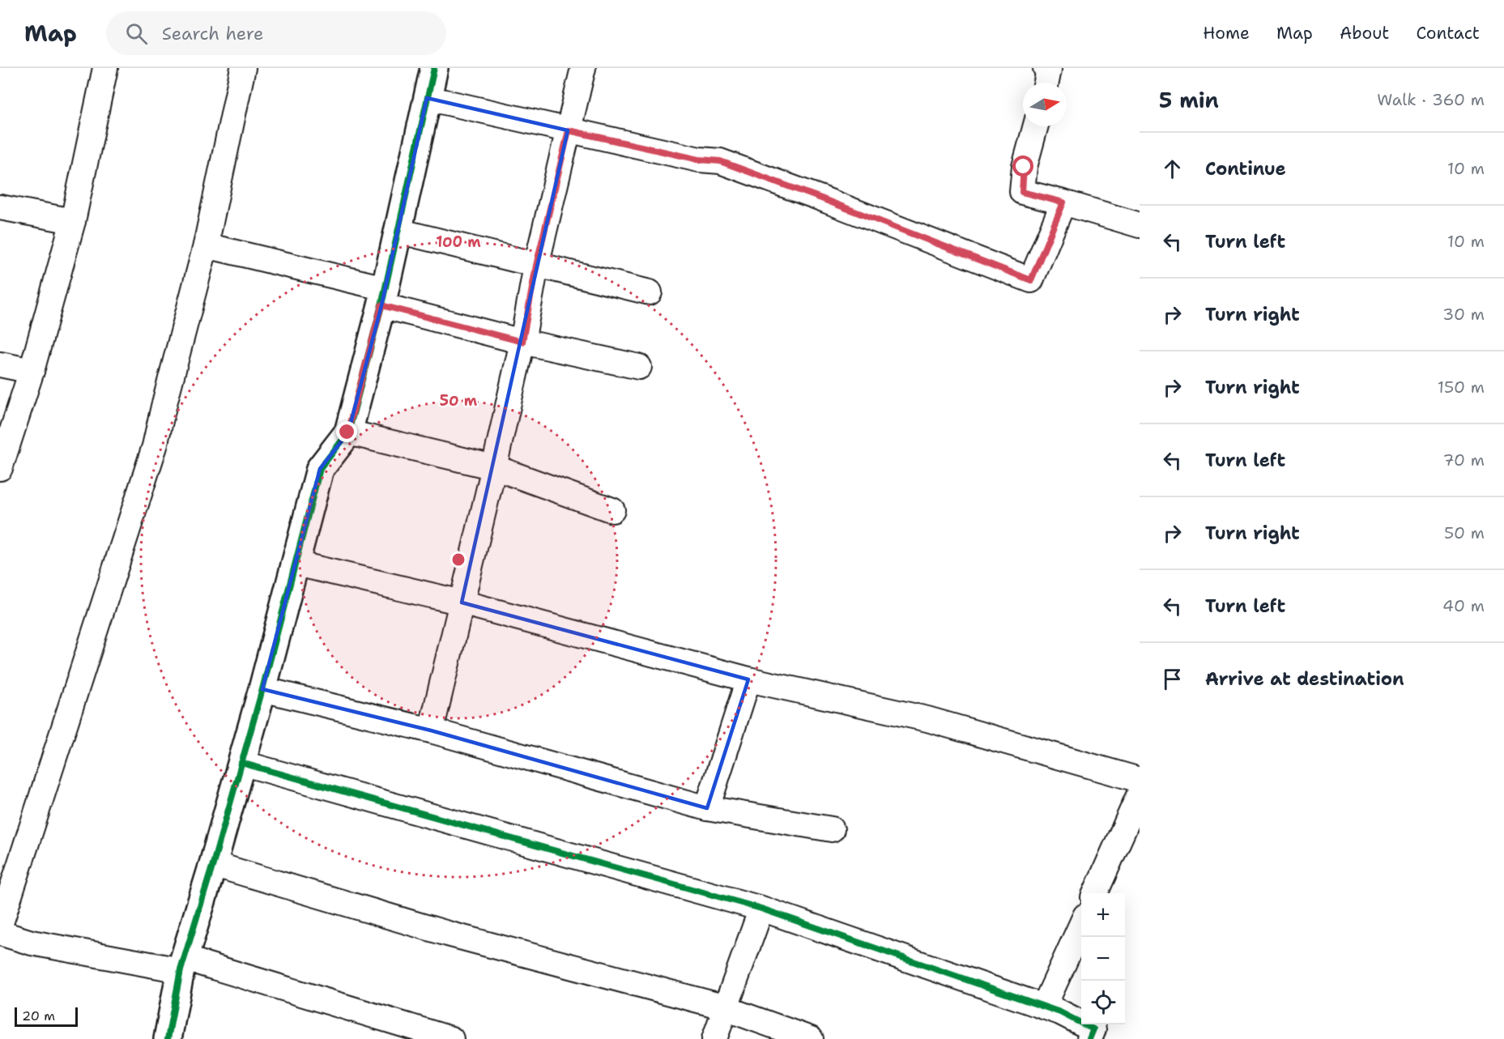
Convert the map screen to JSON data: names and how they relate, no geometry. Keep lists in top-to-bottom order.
{
  "scale_bar": "20 m",
  "north": "right",
  "page": {
    "header": "Map",
    "search": "Search here",
    "nav": [
      "Home",
      "Map",
      "About",
      "Contact"
    ],
    "heading": ["5 min", "Walk · 360 m"],
    "list": [
      ["Continue", "10 m"],
      ["Turn left", "10 m"],
      ["Turn right", "30 m"],
      ["Turn right", "150 m"],
      ["Turn left", "70 m"],
      ["Turn right", "50 m"],
      ["Turn left", "40 m"],
      "Arrive at destination"
    ],
    "map_buttons": ["+", "−"],
    "scale": "20 m"
  },
  "rings": ["100 m", "50 m"]
}
